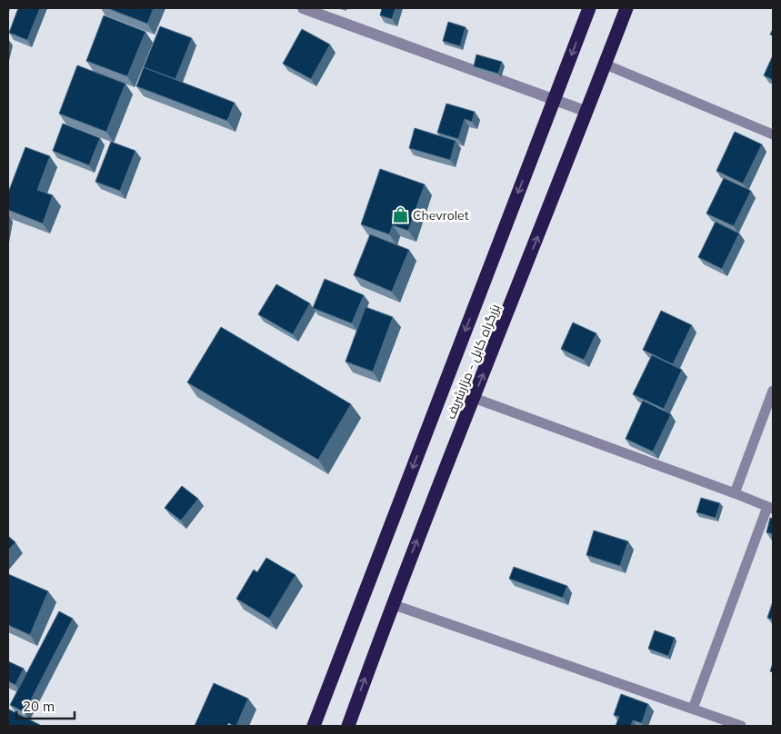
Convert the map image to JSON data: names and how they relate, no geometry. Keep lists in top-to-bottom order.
{
  "streets": {
    "highway": ["بزرگراه کابل - مزارشریف"]
  },
  "places": {
    "shop": ["Chevrolet"]
  },
  "scale_bar": "20 m"
}
